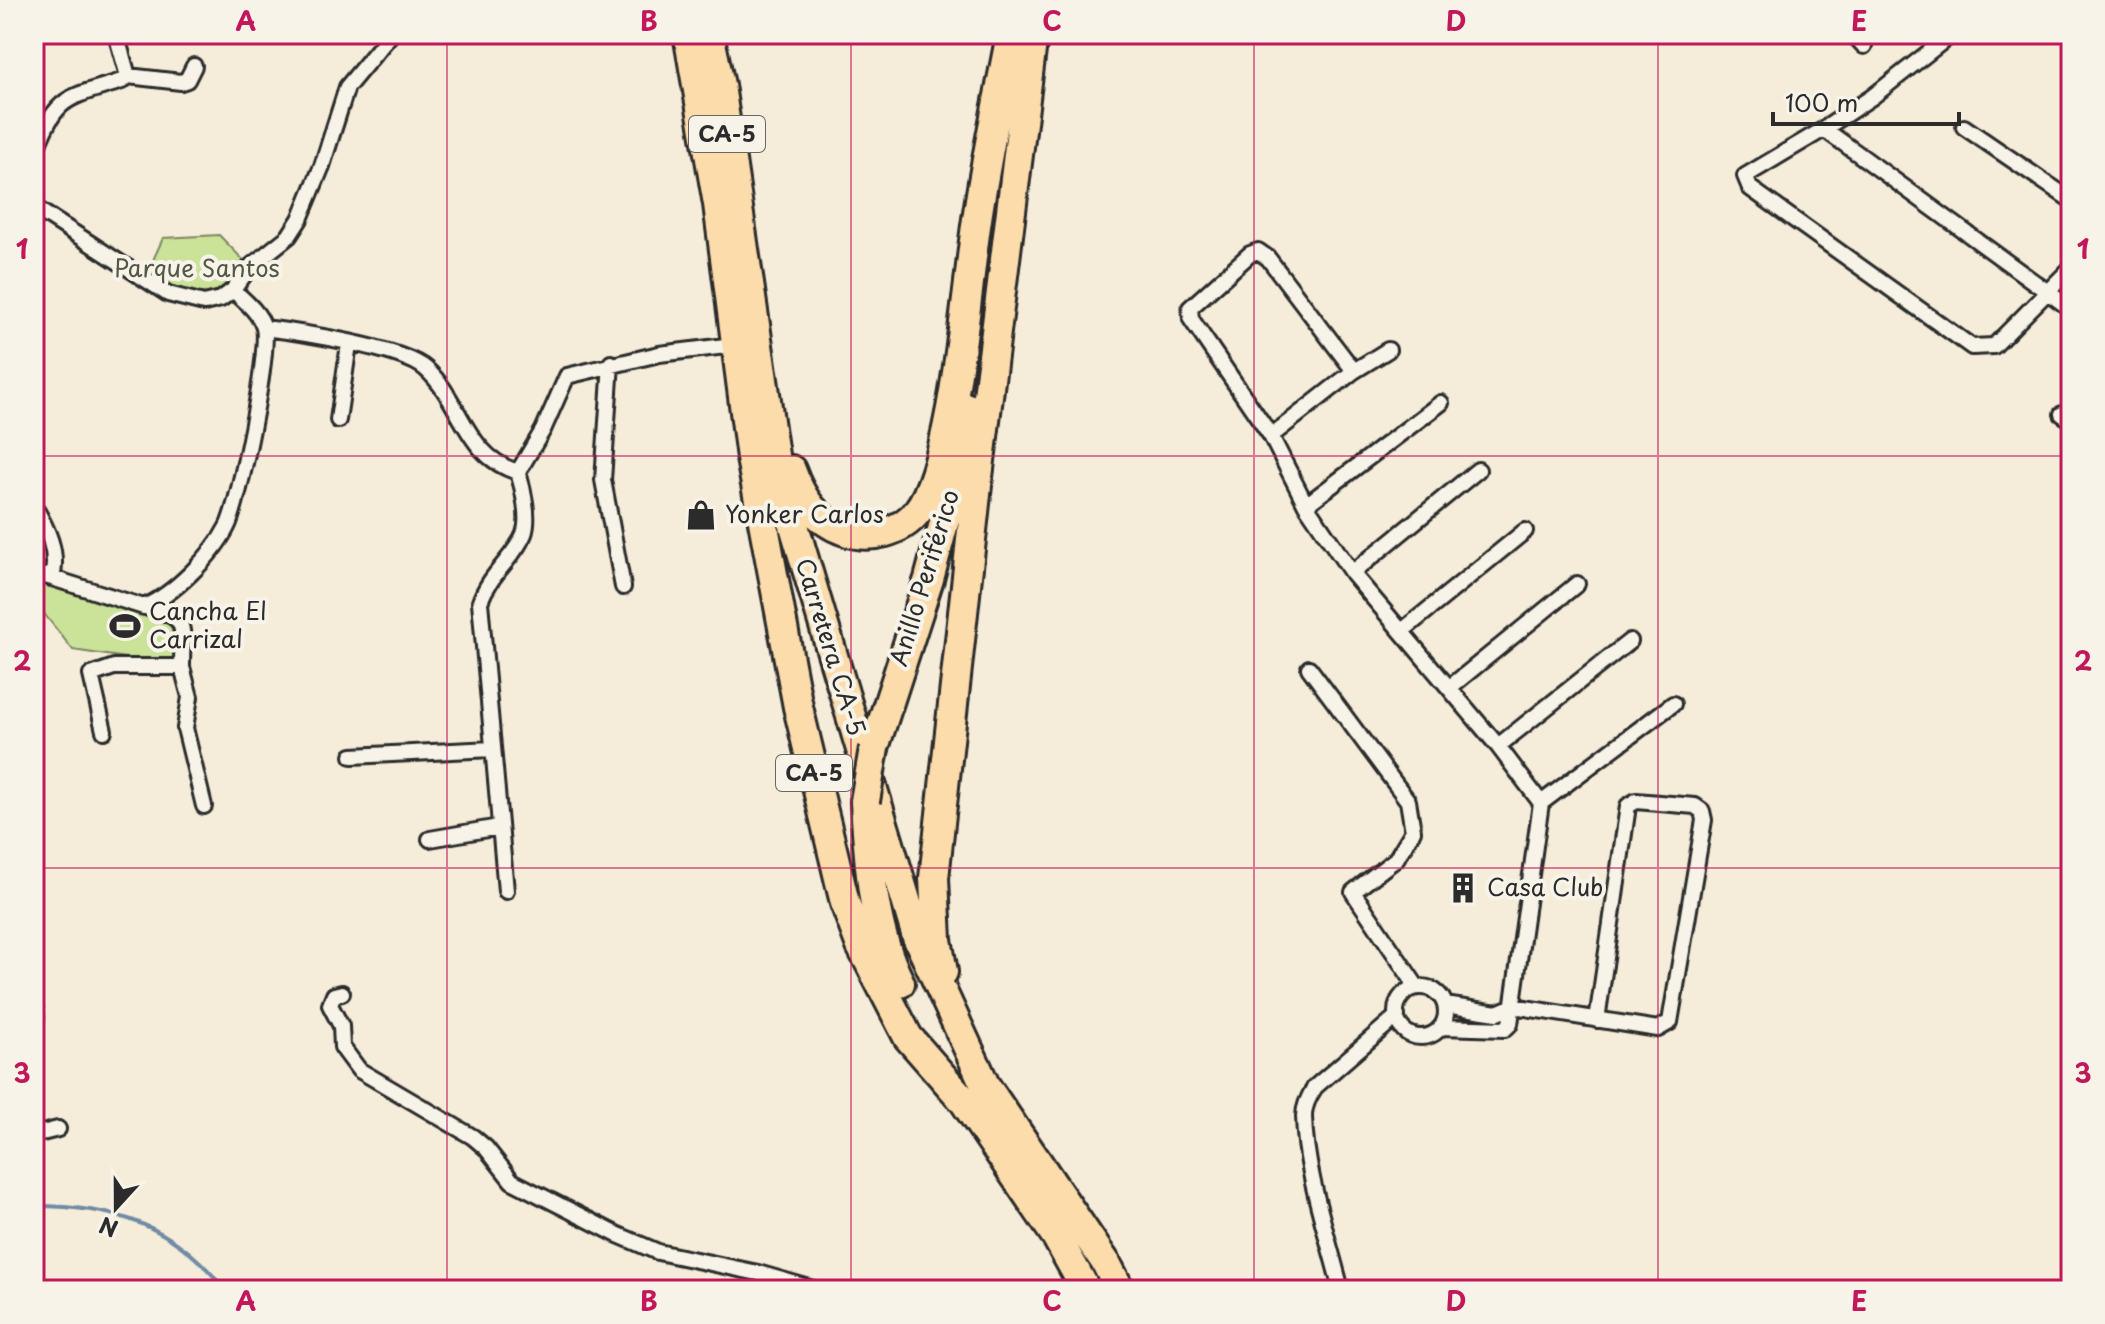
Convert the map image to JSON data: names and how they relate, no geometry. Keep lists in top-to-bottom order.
{
  "streets": {
    "highway": ["CA-5", "Anillo Periférico", "Carretera CA-5"]
  },
  "crossings": [
    ["CA-5", "Carretera CA-5"],
    ["Anillo Periférico", "Carretera CA-5"]
  ],
  "parks": ["Parque Santos"],
  "places": {
    "shop": ["Yonker Carlos"],
    "sports": ["Cancha El Carrizal"],
    "building": ["Casa Club"]
  },
  "scale_bar": "100 m",
  "north": "bottom",
  "grid": {
    "columns": [
      "A",
      "B",
      "C",
      "D",
      "E"
    ],
    "rows": ["1", "2", "3"]
  }
}
